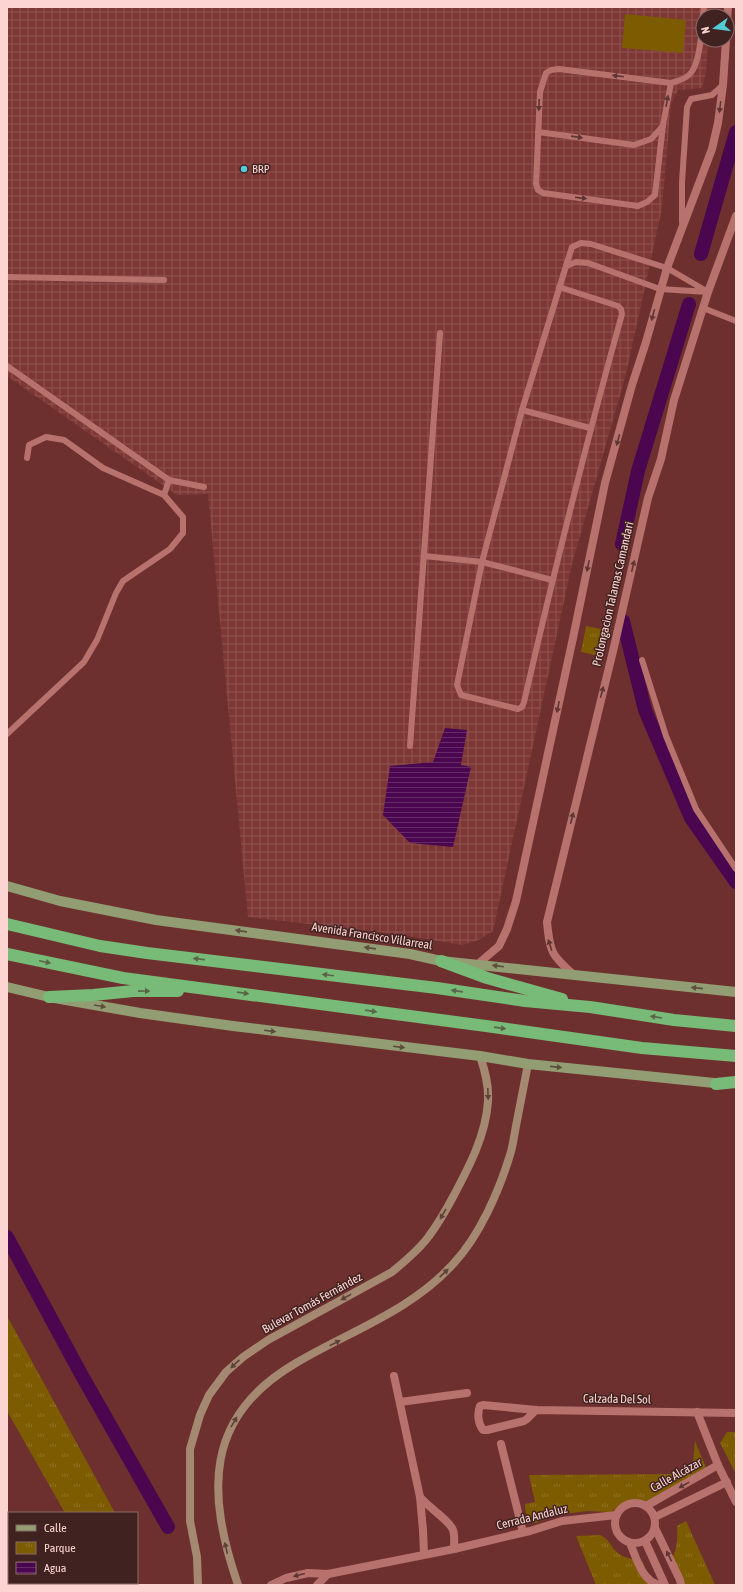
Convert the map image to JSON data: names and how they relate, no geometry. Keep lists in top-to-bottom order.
{
  "streets": {
    "main road": ["Avenida Francisco Villarreal", "Bulevar Tomás Fernández"],
    "street": [
      "Prolongacion Talamas Camandari",
      "Calzada Del Sol",
      "Calle Alcázar",
      "Cerrada Andaluz"
    ]
  },
  "crossings": [
    ["Prolongacion Talamas Camandari", "Avenida Francisco Villarreal"],
    ["Calle Alcázar", "Cerrada Andaluz"]
  ],
  "one_way": ["Avenida Francisco Villarreal"],
  "places": ["BRP"],
  "legend": ["Calle", "Parque", "Agua"],
  "north": "left"
}
